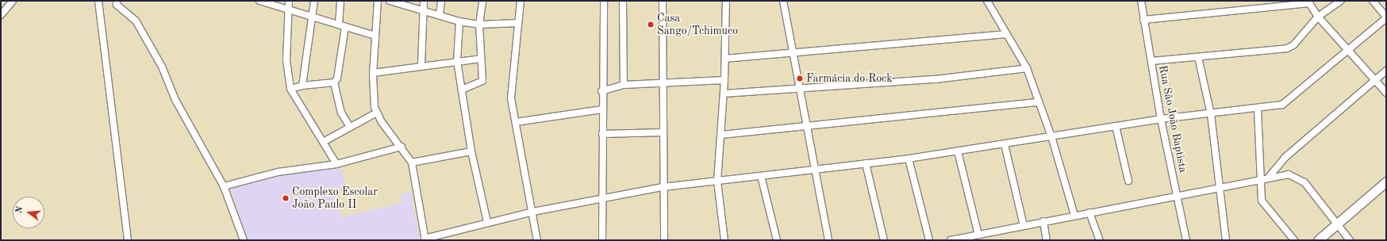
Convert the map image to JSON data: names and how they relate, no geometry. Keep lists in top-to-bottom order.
{
  "streets": {
    "street": ["Rua São João Baptista"]
  },
  "places": ["Casa Sango/Tchimuco", "Farmácia do Rock", "Complexo Escolar João Paulo II"],
  "north": "left"
}
